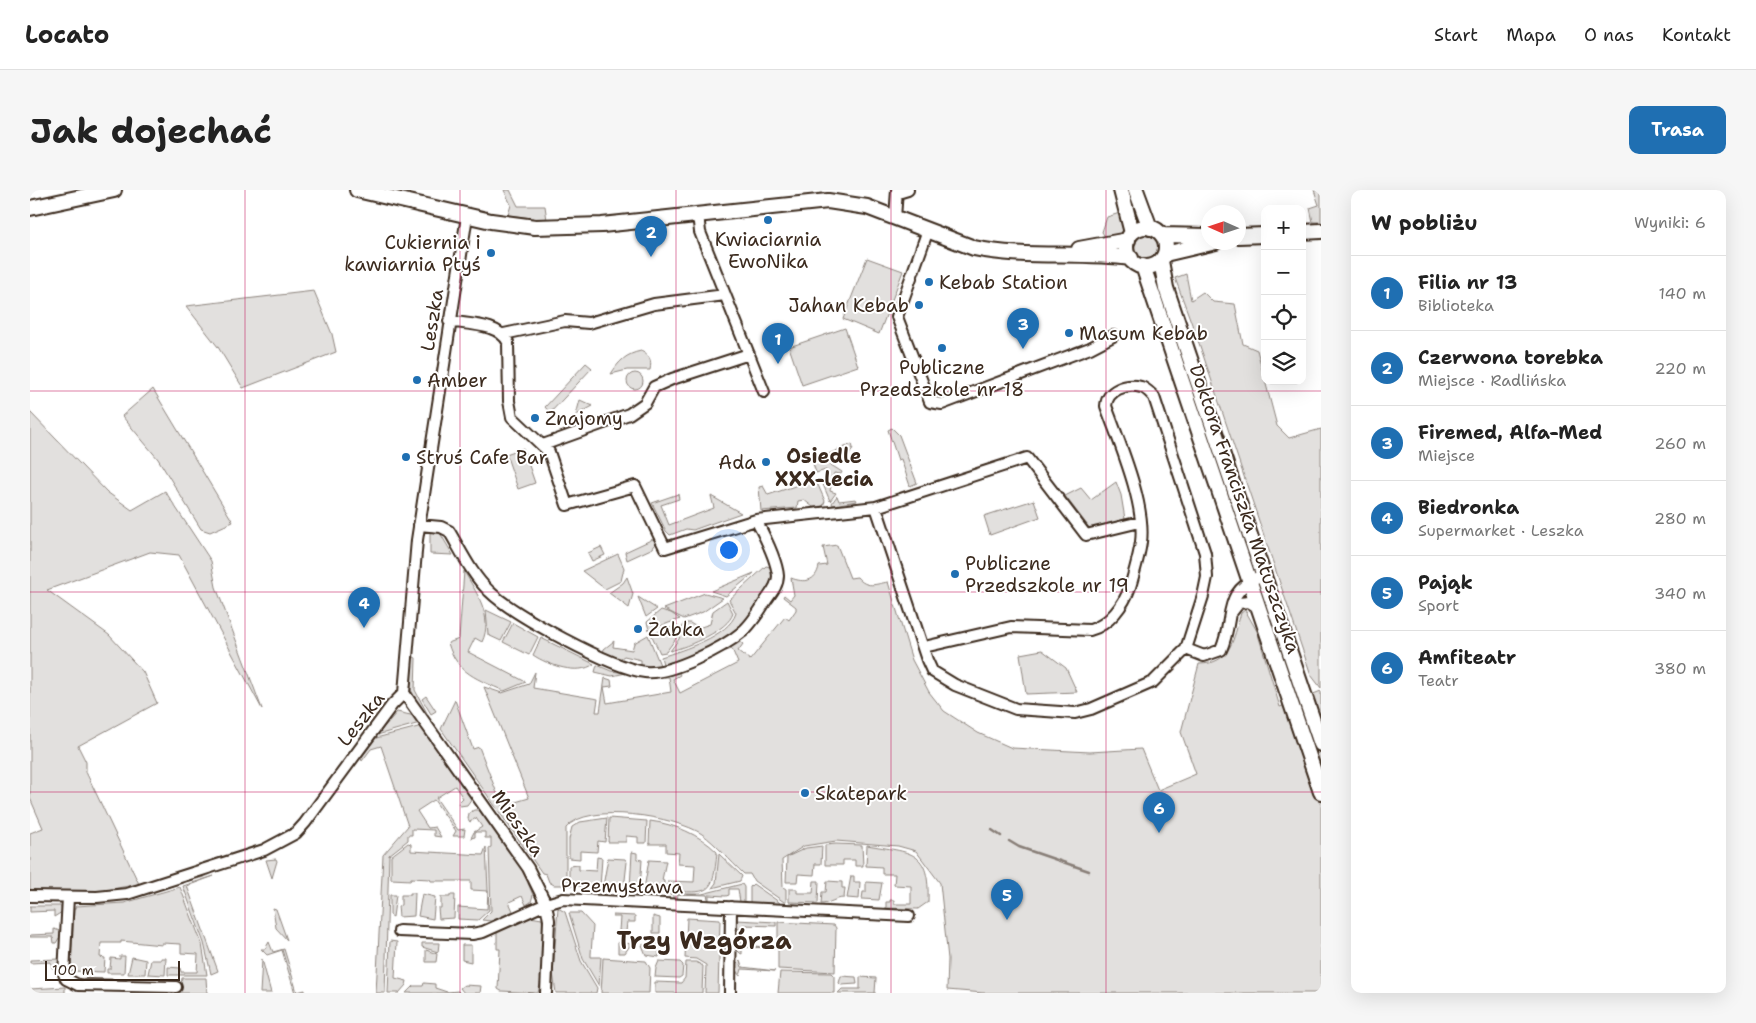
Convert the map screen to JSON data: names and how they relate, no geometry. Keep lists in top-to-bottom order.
{
  "streets": {
    "main road": ["Doktora Franciszka Matuszczyka"],
    "street": ["Leszka", "Mieszka", "Przemysława"]
  },
  "crossings": [
    ["Leszka", "Mieszka"],
    ["Mieszka", "Przemysława"]
  ],
  "districts": ["Osiedle XXX-lecia", "Trzy Wzgórza"],
  "places": [
    "Kwiaciarnia EwoNika",
    "Cukiernia i kawiarnia Ptyś",
    "Kebab Station",
    "Jahan Kebab",
    "Masum Kebab",
    "Publiczne Przedszkole nr 18",
    "Amber",
    "Znajomy",
    "Struś Cafe Bar",
    "Ada",
    "Publiczne Przedszkole nr 19",
    "Żabka",
    "Skatepark"
  ],
  "scale_bar": "100 m",
  "north": "left",
  "page": {
    "header": "Locato",
    "nav": [
      "Start",
      "Mapa",
      "O nas",
      "Kontakt"
    ],
    "buttons": "Trasa",
    "title": "Jak dojechać",
    "heading": ["W pobliżu", "Wyniki: 6"],
    "map_buttons": ["+", "−"],
    "pins": [
      "2",
      "3",
      "1",
      "4",
      "6",
      "5"
    ],
    "list": [
      {
        "mark": "1",
        "name": "Filia nr 13",
        "note": "Biblioteka",
        "value": "140 m"
      },
      {
        "mark": "2",
        "name": "Czerwona torebka",
        "note": "Miejsce · Radlińska",
        "value": "220 m"
      },
      {
        "mark": "3",
        "name": "Firemed, Alfa-Med",
        "note": "Miejsce",
        "value": "260 m"
      },
      {
        "mark": "4",
        "name": "Biedronka",
        "note": "Supermarket · Leszka",
        "value": "280 m"
      },
      {
        "mark": "5",
        "name": "Pająk",
        "note": "Sport",
        "value": "340 m"
      },
      {
        "mark": "6",
        "name": "Amfiteatr",
        "note": "Teatr",
        "value": "380 m"
      }
    ],
    "scale": "100 m"
  }
}
